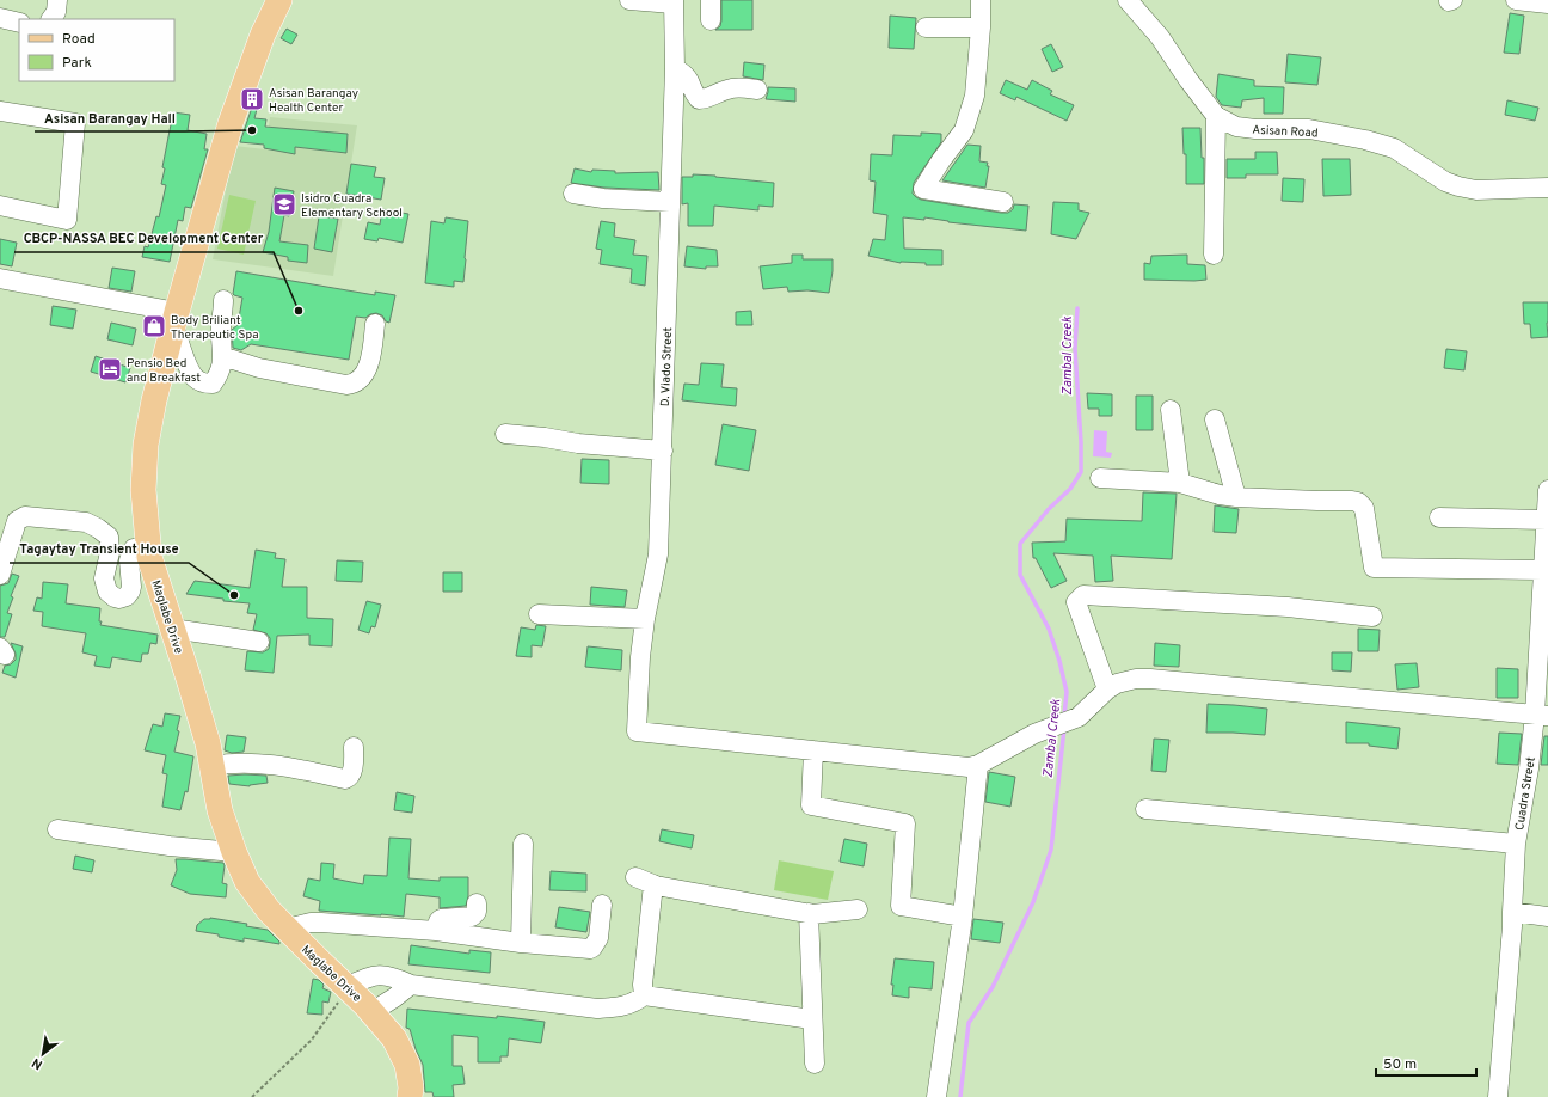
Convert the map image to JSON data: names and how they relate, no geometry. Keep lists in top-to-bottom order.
{
  "streets": {
    "main road": ["Maglabe Drive"],
    "street": ["Asisan Road", "D. Viado Street", "Cuadra Street"]
  },
  "water": ["Zambal Creek"],
  "places": {
    "building": ["Asisan Barangay Health Center"],
    "other": ["Asisan Barangay Hall", "CBCP-NASSA BEC Development Center", "Tagaytay Transient House"],
    "school or university": ["Isidro Cuadra Elementary School"],
    "shop": ["Body Briliant Therapeutic Spa"],
    "hotel": ["Pensio Bed and Breakfast"]
  },
  "legend": ["Road", "Park"],
  "scale_bar": "50 m",
  "north": "bottom left"
}
